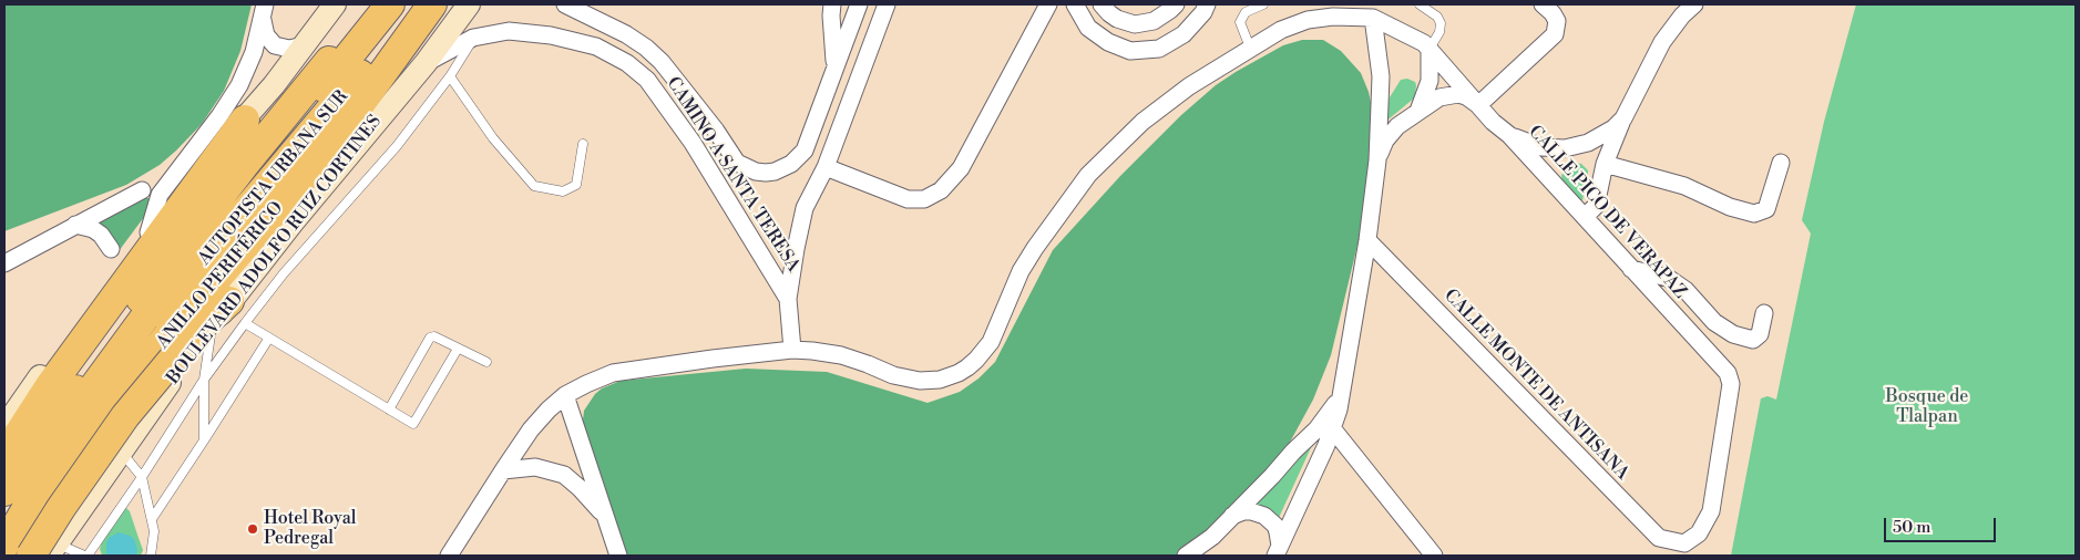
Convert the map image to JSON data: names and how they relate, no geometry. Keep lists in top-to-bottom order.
{
  "streets": {
    "highway": ["AUTOPISTA URBANA SUR", "ANILLO PERIFÉRICO"],
    "main road": ["BOULEVARD ADOLFO RUIZ CORTINES"],
    "street": ["CAMINO A SANTA TERESA", "CALLE PICO DE VERAPAZ", "CALLE MONTE DE ANTISANA"]
  },
  "crossings": [
    ["CAMINO A SANTA TERESA", "BOULEVARD ADOLFO RUIZ CORTINES"],
    ["CALLE PICO DE VERAPAZ", "CALLE MONTE DE ANTISANA"]
  ],
  "parks": ["Bosque de Tlalpan"],
  "places": ["Hotel Royal Pedregal"],
  "scale_bar": "50 m"
}
